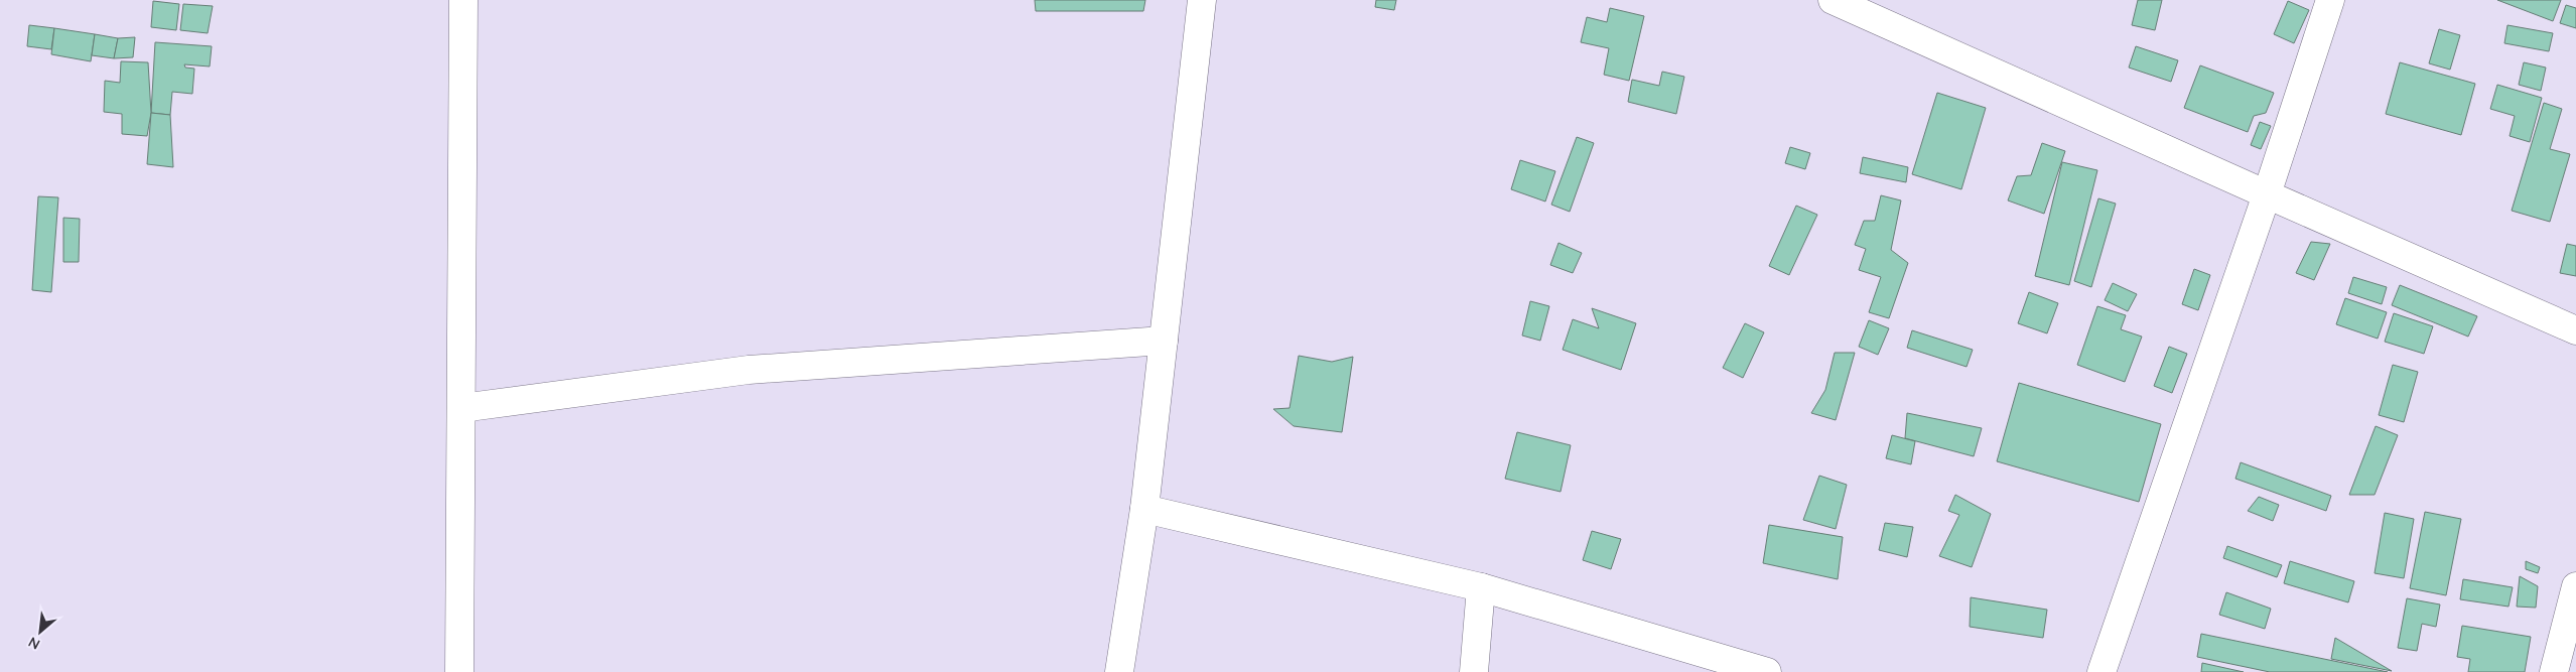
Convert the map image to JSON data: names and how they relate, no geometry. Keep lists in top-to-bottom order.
{
  "north": "bottom left"
}
